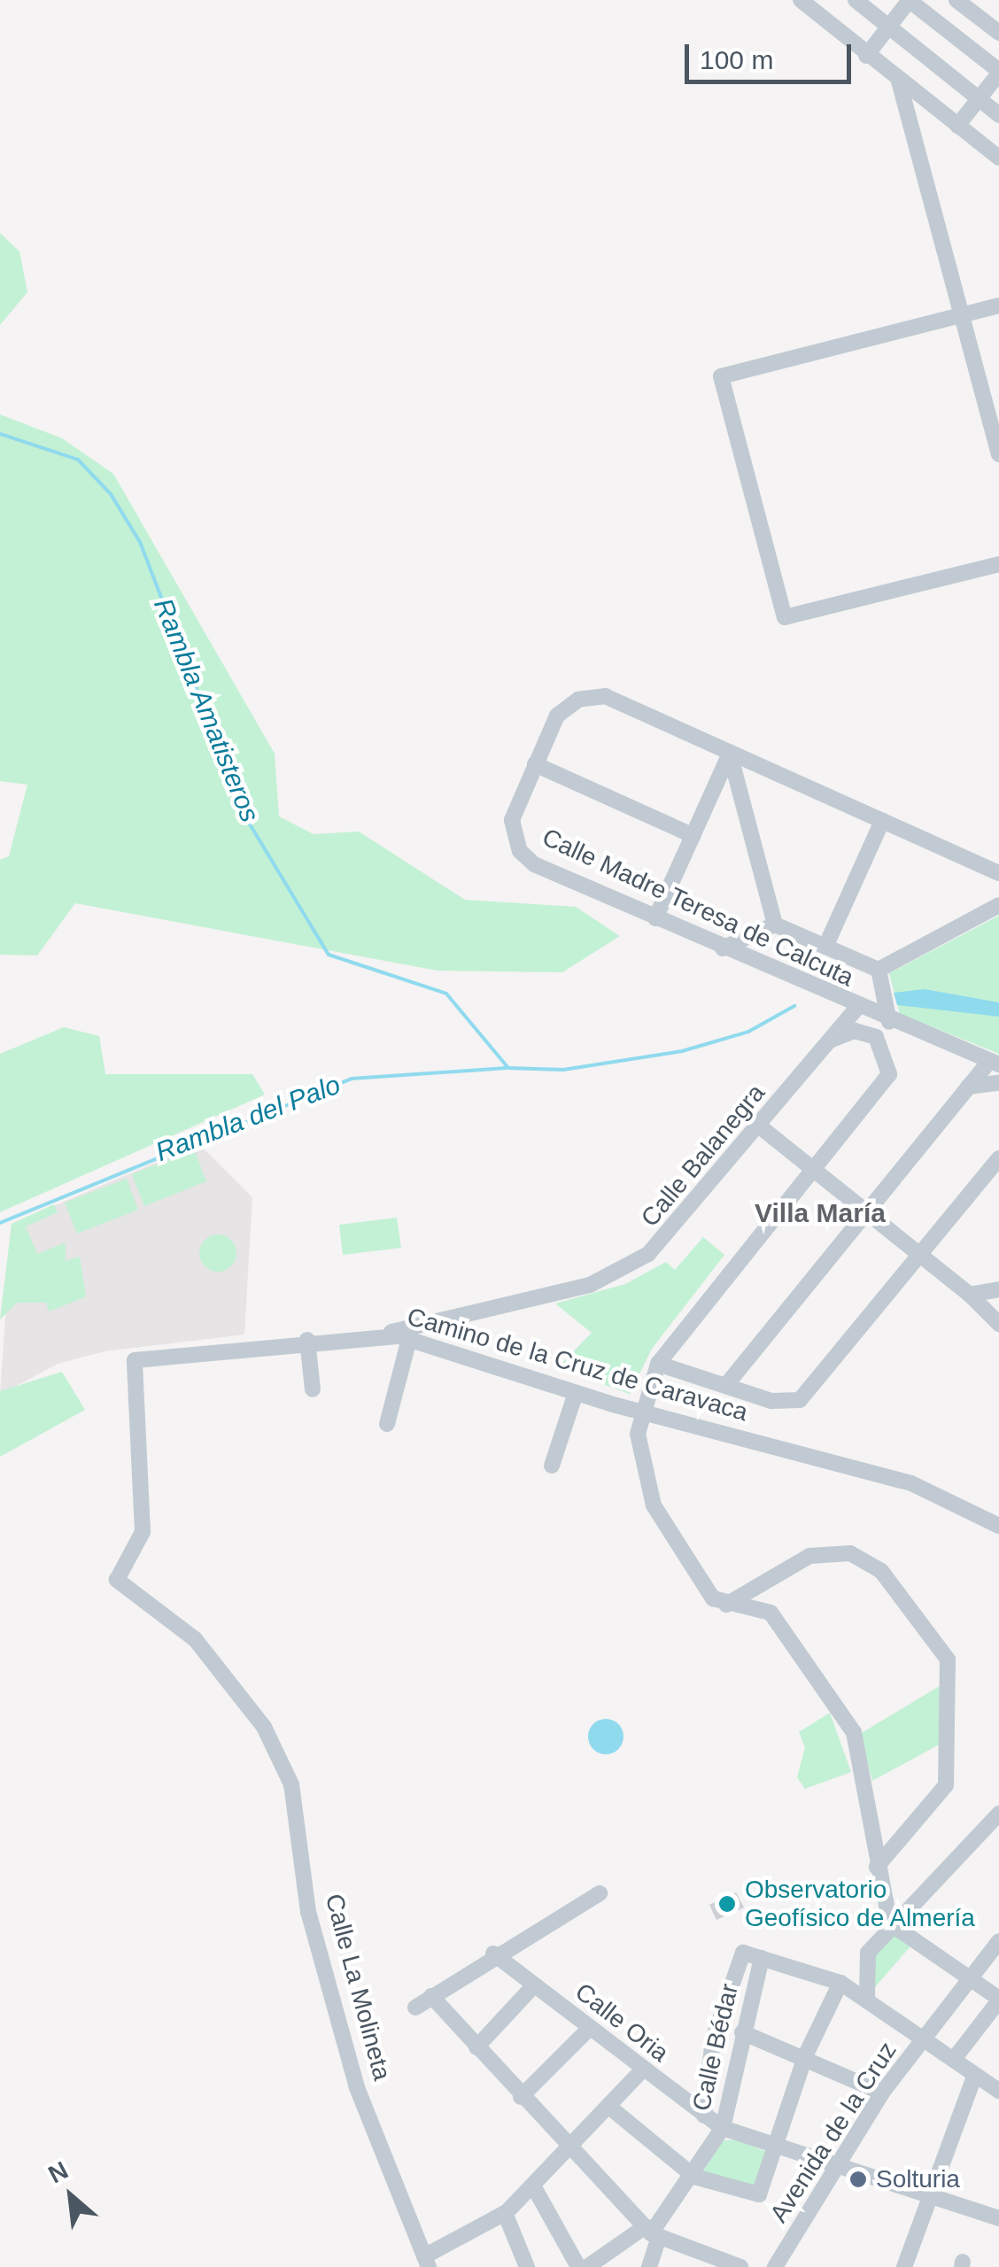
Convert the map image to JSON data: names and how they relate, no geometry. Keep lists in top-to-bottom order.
{
  "streets": {
    "street": [
      "Calle Madre Teresa de Calcuta",
      "Calle Balanegra",
      "Camino de la Cruz de Caravaca",
      "Calle La Molineta",
      "Calle Oria",
      "Calle Bédar",
      "Avenida de la Cruz"
    ]
  },
  "crossings": [
    ["Calle Madre Teresa de Calcuta", "Calle Balanegra"],
    ["Calle Balanegra", "Camino de la Cruz de Caravaca"],
    ["Camino de la Cruz de Caravaca", "Calle La Molineta"],
    ["Calle Oria", "Calle Bédar"],
    ["Calle Oria", "Avenida de la Cruz"]
  ],
  "districts": ["Villa María"],
  "water": ["Rambla Amatisteros", "Rambla del Palo"],
  "places": ["Observatorio Geofísico de Almería", "Solturia"],
  "scale_bar": "100 m",
  "north": "top left"
}
